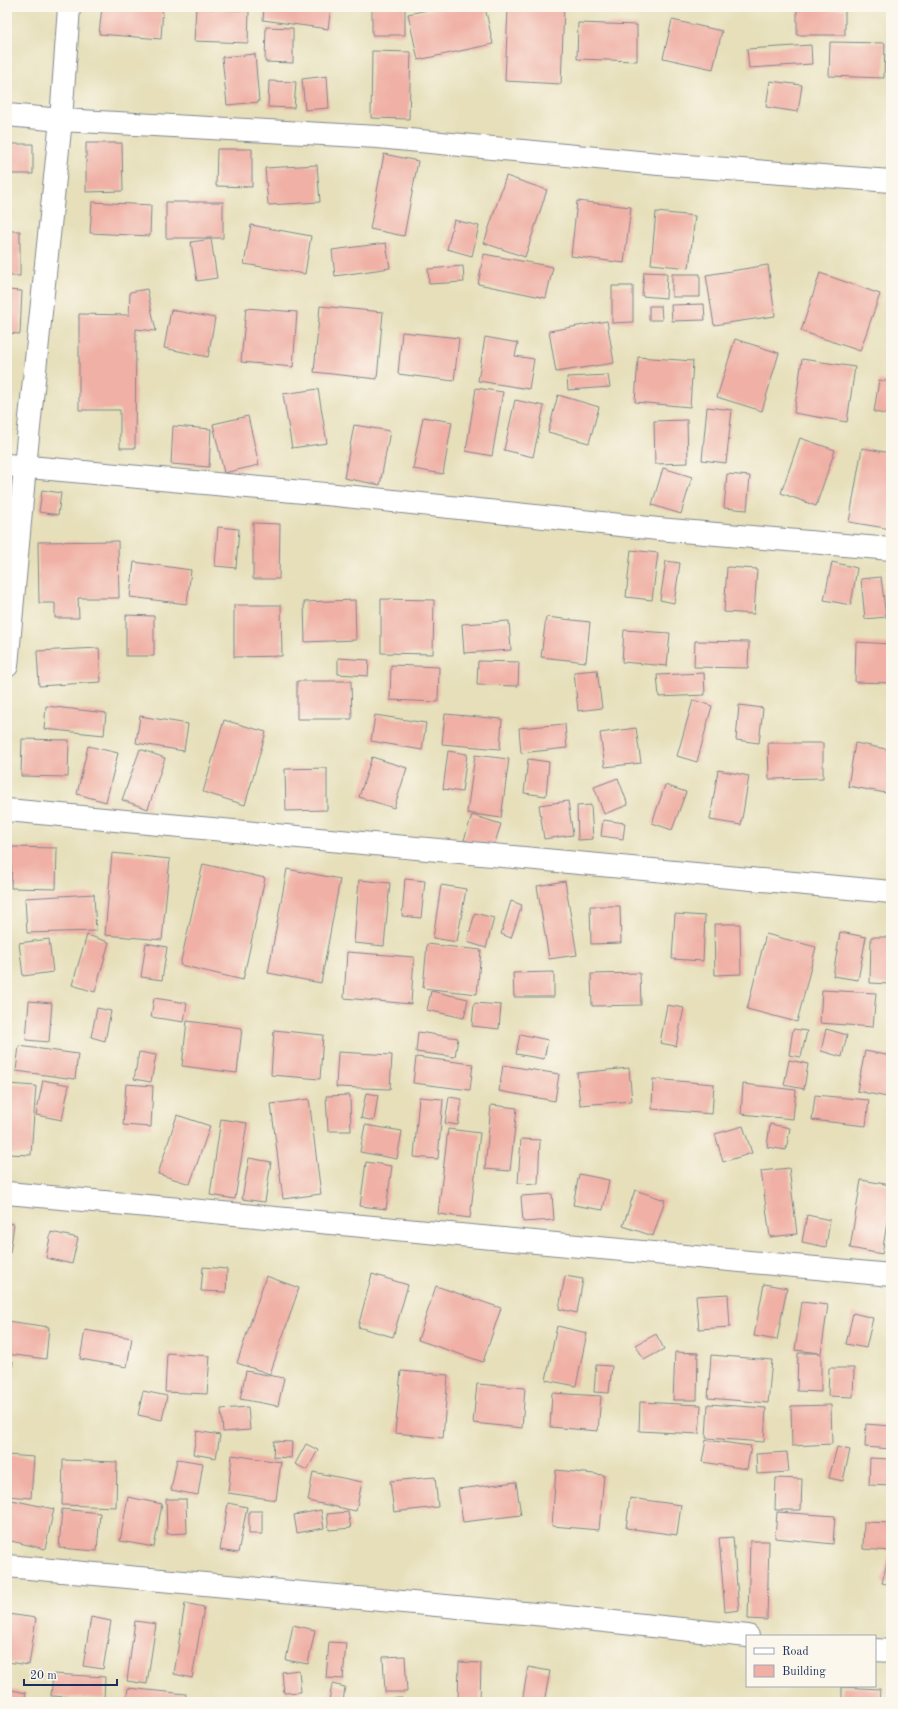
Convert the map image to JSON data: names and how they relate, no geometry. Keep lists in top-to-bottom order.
{
  "legend": ["Road", "Building"],
  "scale_bar": "20 m"
}
